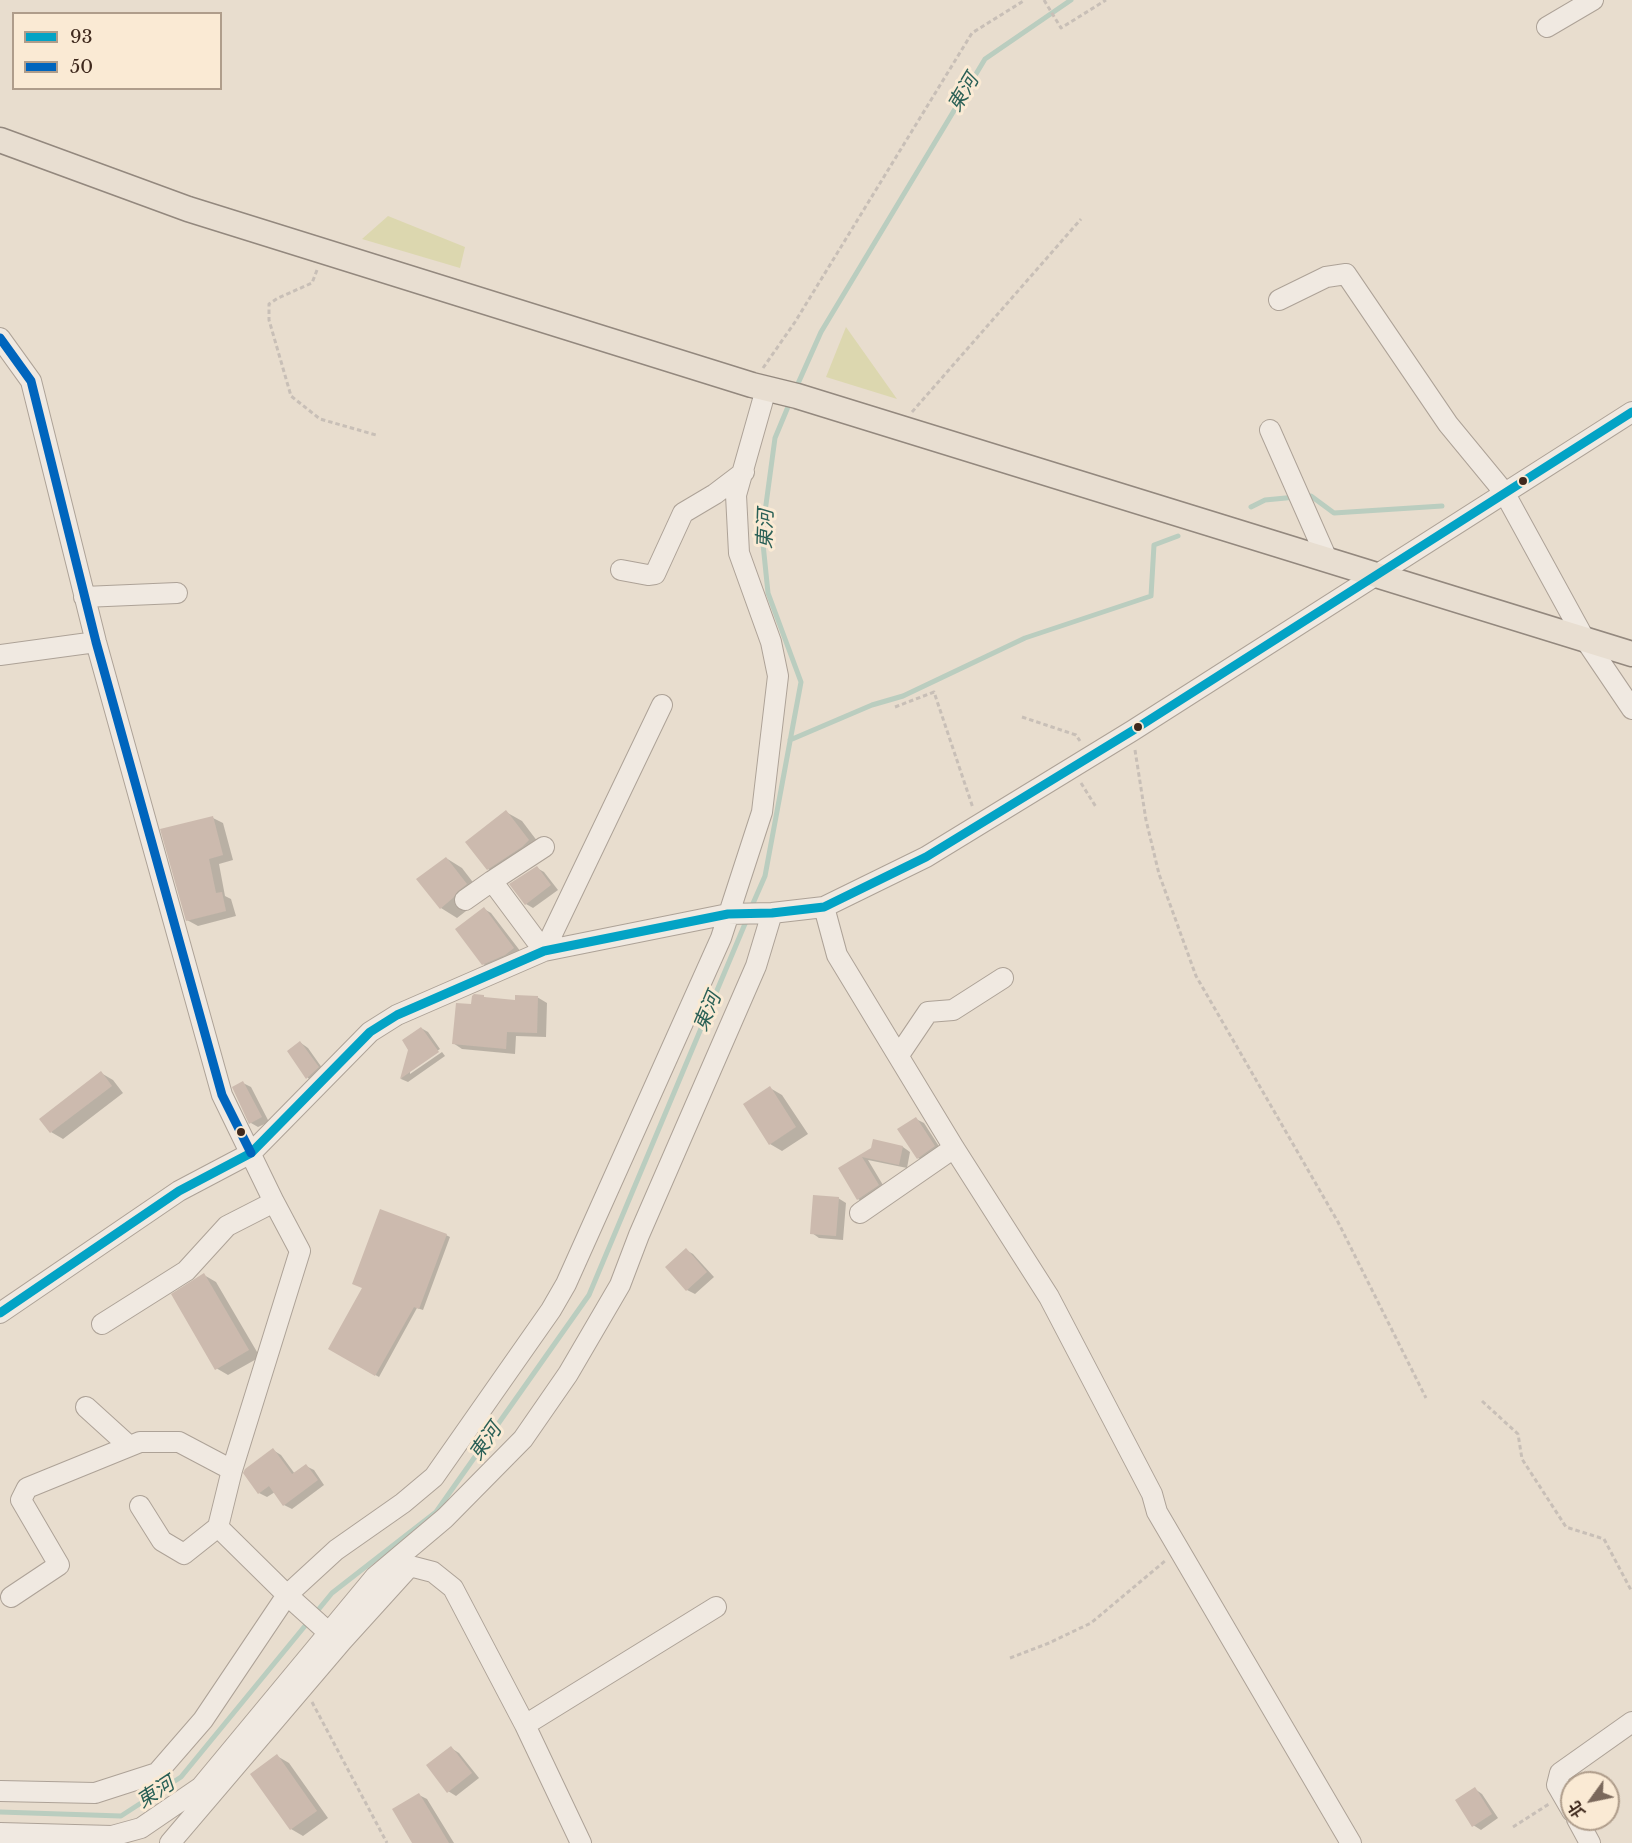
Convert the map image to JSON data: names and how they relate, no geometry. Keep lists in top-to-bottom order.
{
  "water": ["東河"],
  "lines": ["transit line 50", "transit line 93"],
  "legend": ["93", "50"],
  "north": "bottom left"
}
